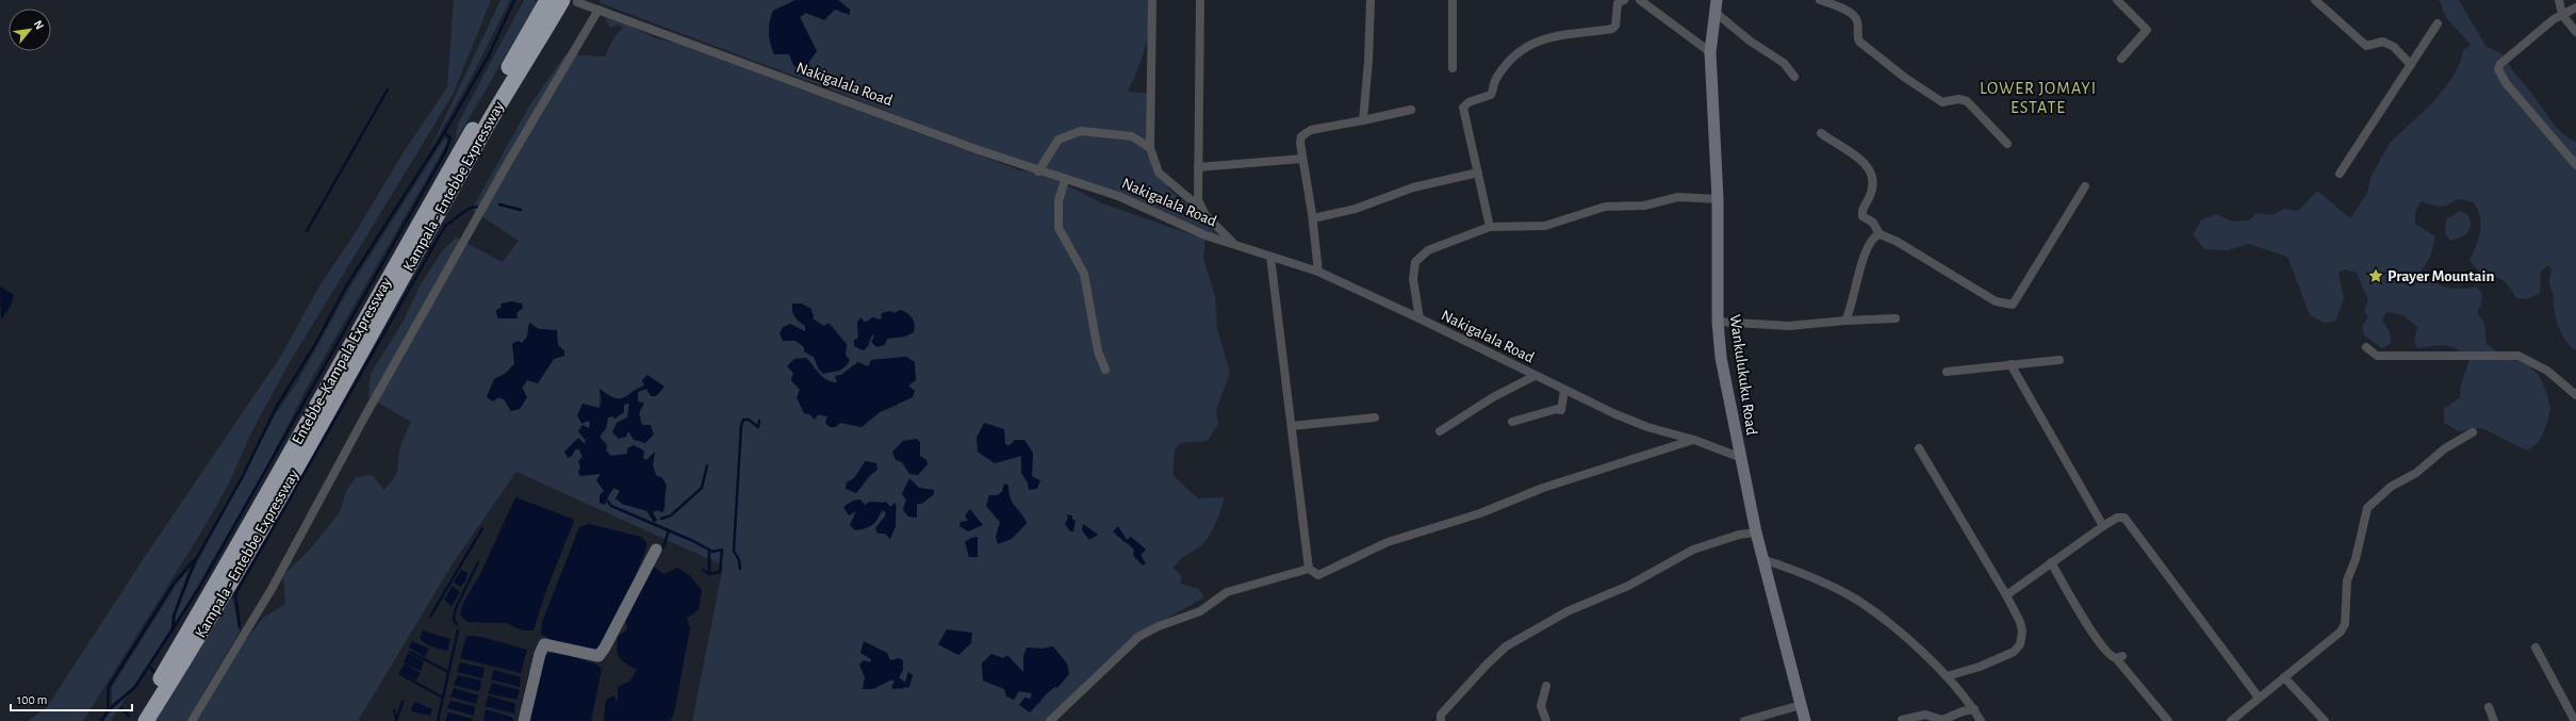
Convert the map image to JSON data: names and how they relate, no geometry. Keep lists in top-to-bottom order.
{
  "streets": {
    "highway": ["Kampala - Entebbe Expressway", "Entebbe–Kampala Expressway"],
    "main road": ["Wankulukuku Road"],
    "street": ["Nakigalala Road"]
  },
  "crossings": [
    ["Nakigalala Road", "Kampala - Entebbe Expressway"],
    ["Nakigalala Road", "Entebbe–Kampala Expressway"],
    ["Nakigalala Road", "Wankulukuku Road"],
    ["Kampala - Entebbe Expressway", "Entebbe–Kampala Expressway"]
  ],
  "districts": ["LOWER JOMAYI ESTATE"],
  "places": {
    "place": ["Prayer Mountain"]
  },
  "scale_bar": "100 m",
  "north": "top right"
}
